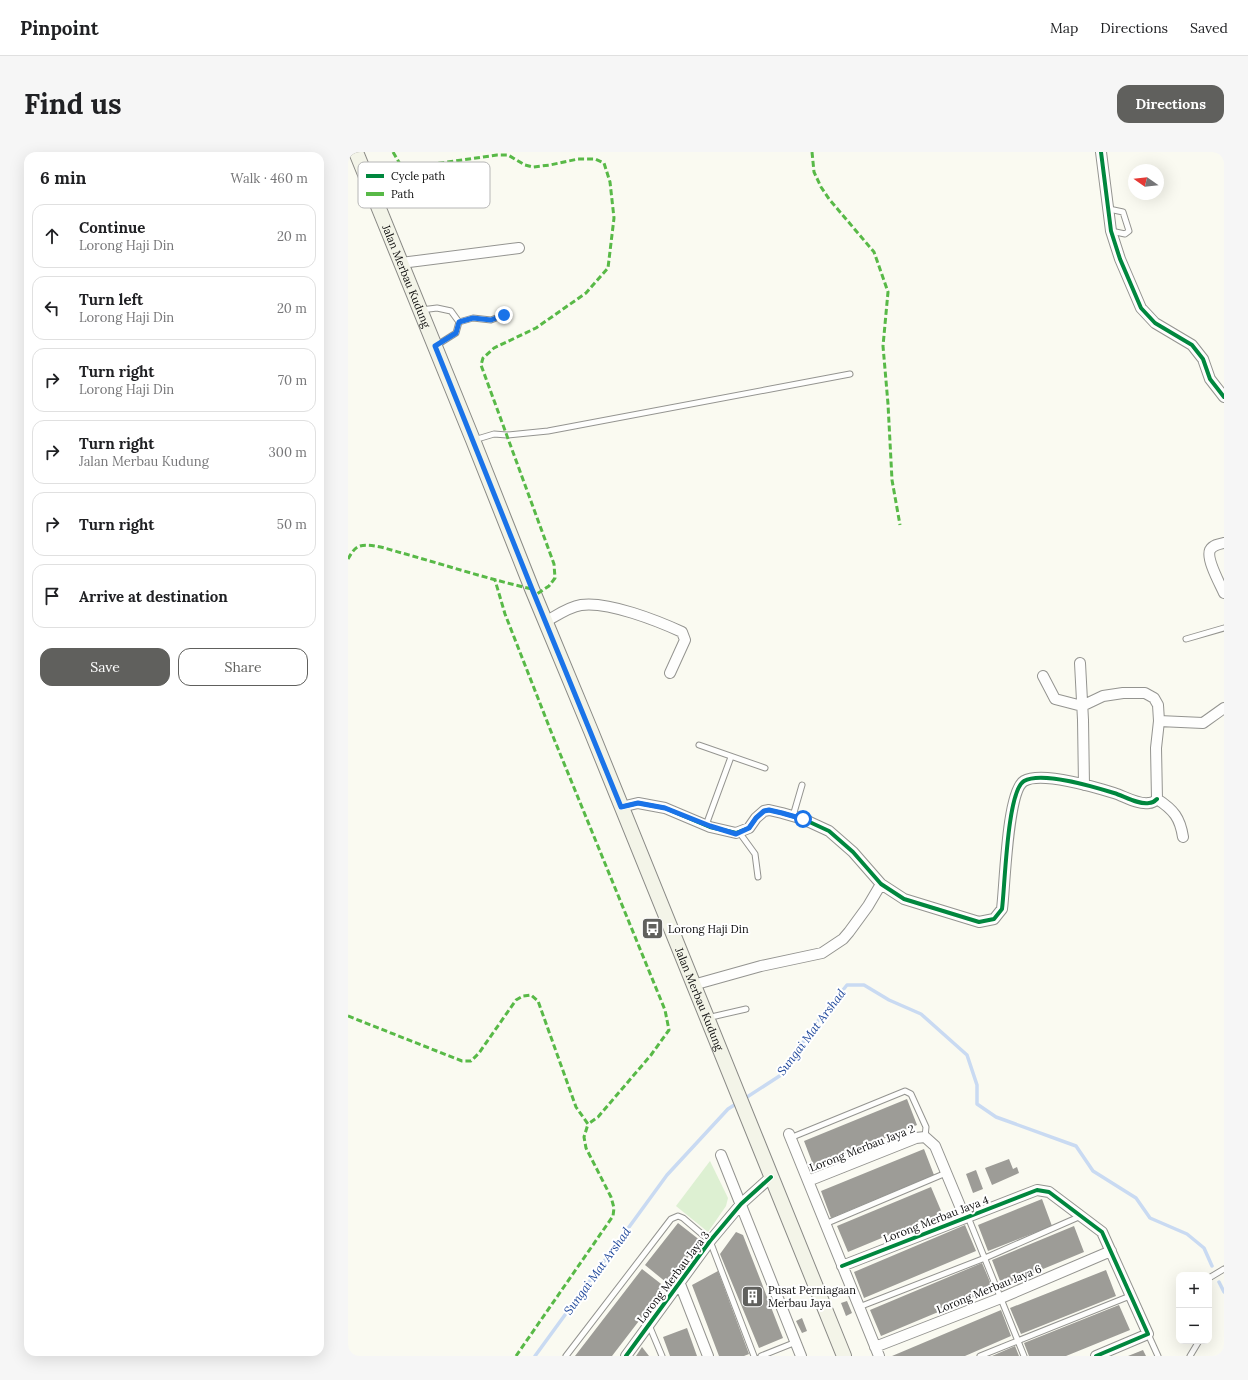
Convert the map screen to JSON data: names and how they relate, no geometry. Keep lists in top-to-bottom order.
{
  "streets": {
    "main road": ["Jalan Merbau Kudung"],
    "street": [
      "Lorong Merbau Jaya 2",
      "Lorong Merbau Jaya 4",
      "Lorong Merbau Jaya 3",
      "Lorong Merbau Jaya 6"
    ]
  },
  "crossings": [
    ["Jalan Merbau Kudung", "Lorong Merbau Jaya 3"]
  ],
  "water": ["Sungai Mat Arshad"],
  "places": {
    "bus stop": ["Lorong Haji Din"],
    "building": ["Pusat Perniagaan Merbau Jaya"]
  },
  "legend": ["Cycle path", "Path"],
  "north": "left",
  "page": {
    "header": "Pinpoint",
    "nav": ["Map", "Directions", "Saved"],
    "buttons": [
      "Directions",
      ["Save", "Share"]
    ],
    "title": "Find us",
    "heading": ["6 min", "Walk · 460 m"],
    "list": [
      ["Continue", "Lorong Haji Din", "20 m"],
      ["Turn left", "Lorong Haji Din", "20 m"],
      ["Turn right", "Lorong Haji Din", "70 m"],
      ["Turn right", "Jalan Merbau Kudung", "300 m"],
      ["Turn right", "50 m"],
      "Arrive at destination"
    ],
    "map_buttons": ["+", "−"]
  }
}
